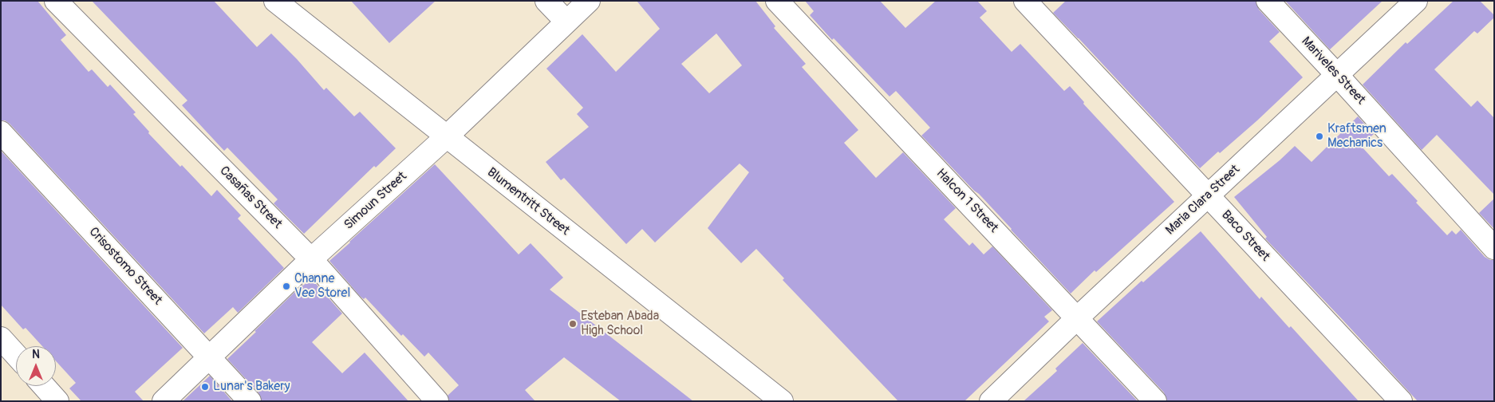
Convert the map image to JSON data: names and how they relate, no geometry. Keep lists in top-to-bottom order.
{
  "streets": {
    "street": [
      "Mariveles Street",
      "Casañas Street",
      "Maria Clara Street",
      "Simoun Street",
      "Halcon 1 Street",
      "Blumentritt Street",
      "Baco Street",
      "Crisostomo Street"
    ]
  },
  "crossings": [
    ["Mariveles Street", "Maria Clara Street"],
    ["Casañas Street", "Simoun Street"],
    ["Maria Clara Street", "Halcon 1 Street"],
    ["Maria Clara Street", "Baco Street"],
    ["Simoun Street", "Blumentritt Street"],
    ["Simoun Street", "Crisostomo Street"]
  ],
  "places": [
    "Kraftsmen Mechanics",
    "Channe Vee Storel",
    "Esteban Abada High School",
    "Lunar's Bakery"
  ],
  "north": "top"
}
